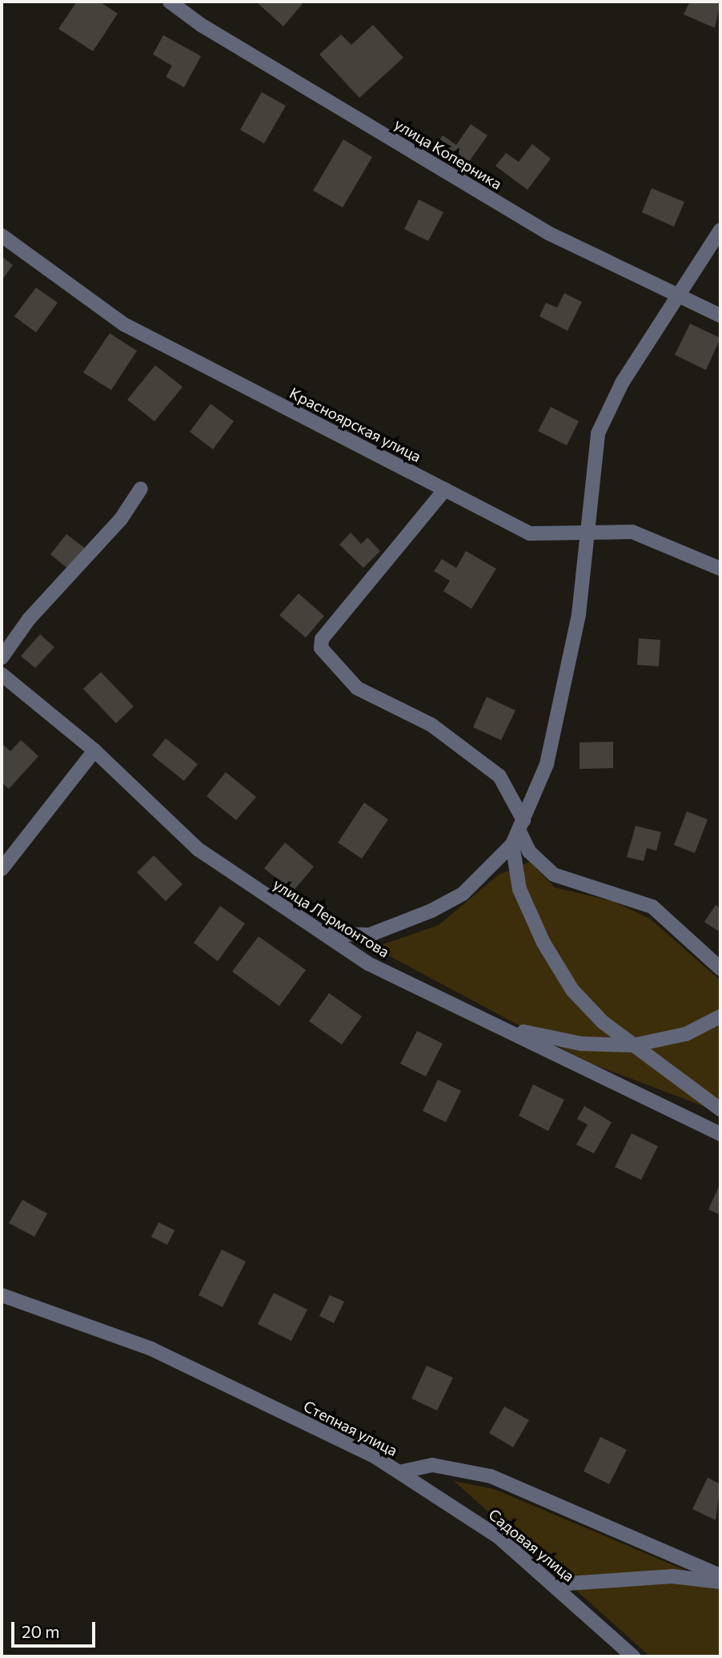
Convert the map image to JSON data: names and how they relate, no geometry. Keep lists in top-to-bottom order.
{
  "streets": {
    "street": [
      "улица Коперника",
      "Красноярская улица",
      "улица Лермонтова",
      "Степная улица",
      "Садовая улица"
    ]
  },
  "crossings": [
    ["Степная улица", "Садовая улица"]
  ],
  "scale_bar": "20 m"
}
